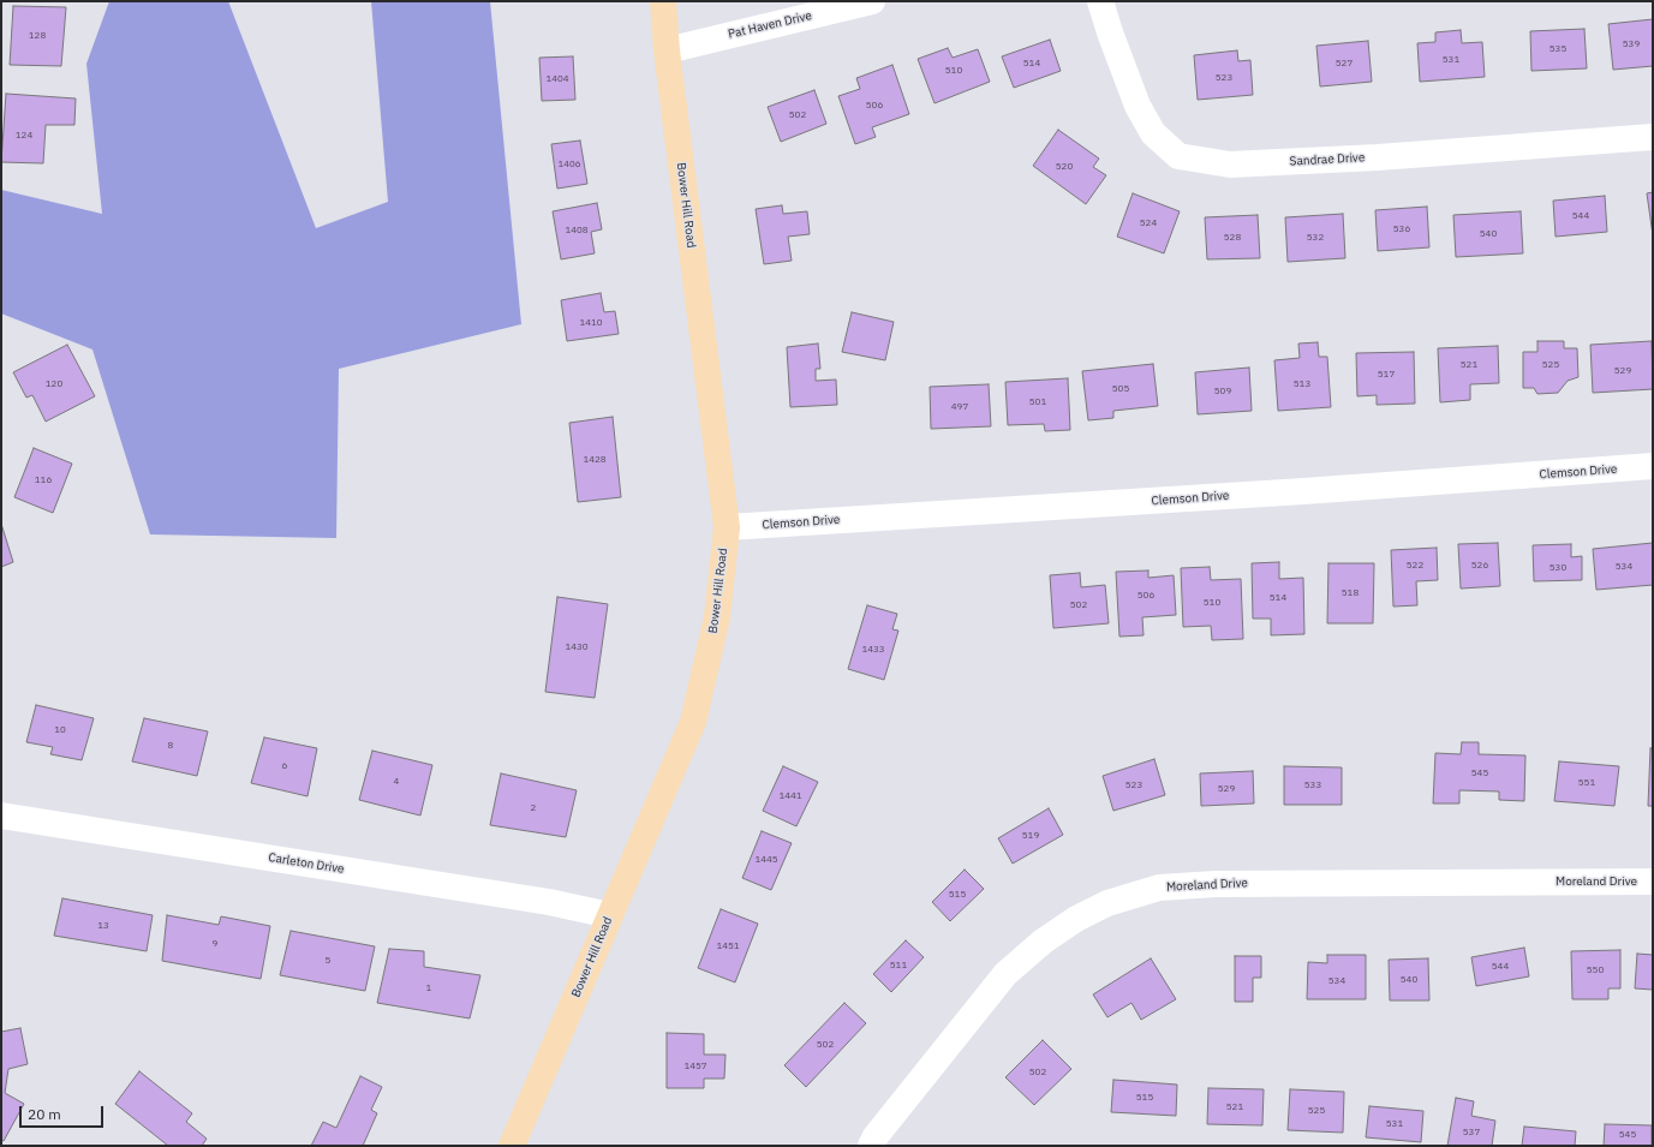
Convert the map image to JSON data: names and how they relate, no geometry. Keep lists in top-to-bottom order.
{
  "streets": {
    "main road": ["Bower Hill Road"],
    "street": [
      "Pat Haven Drive",
      "Sandrae Drive",
      "Clemson Drive",
      "Carleton Drive",
      "Moreland Drive"
    ]
  },
  "crossings": [
    ["Pat Haven Drive", "Bower Hill Road"],
    ["Bower Hill Road", "Clemson Drive"],
    ["Bower Hill Road", "Carleton Drive"]
  ],
  "house_numbers": [
    "128",
    "539",
    "535",
    "531",
    "514",
    "527",
    "510",
    "523",
    "1404",
    "506",
    "502",
    "124",
    "1406",
    "520",
    "544",
    "524",
    "536",
    "1408",
    "540",
    "528",
    "532",
    "1410",
    "521",
    "525",
    "529",
    "517",
    "120",
    "513",
    "505",
    "509",
    "501",
    "497",
    "1428",
    "116",
    "522",
    "526",
    "534",
    "530",
    "518",
    "506",
    "514",
    "510",
    "502",
    "1430",
    "1433",
    "10",
    "8",
    "6",
    "545",
    "4",
    "551",
    "523",
    "533",
    "529",
    "1441",
    "2",
    "519",
    "1445",
    "515",
    "13",
    "9",
    "1451",
    "5",
    "511",
    "544",
    "550",
    "540",
    "534",
    "1",
    "502",
    "1457",
    "502",
    "515",
    "521",
    "525",
    "531",
    "537",
    "545"
  ],
  "scale_bar": "20 m"
}
